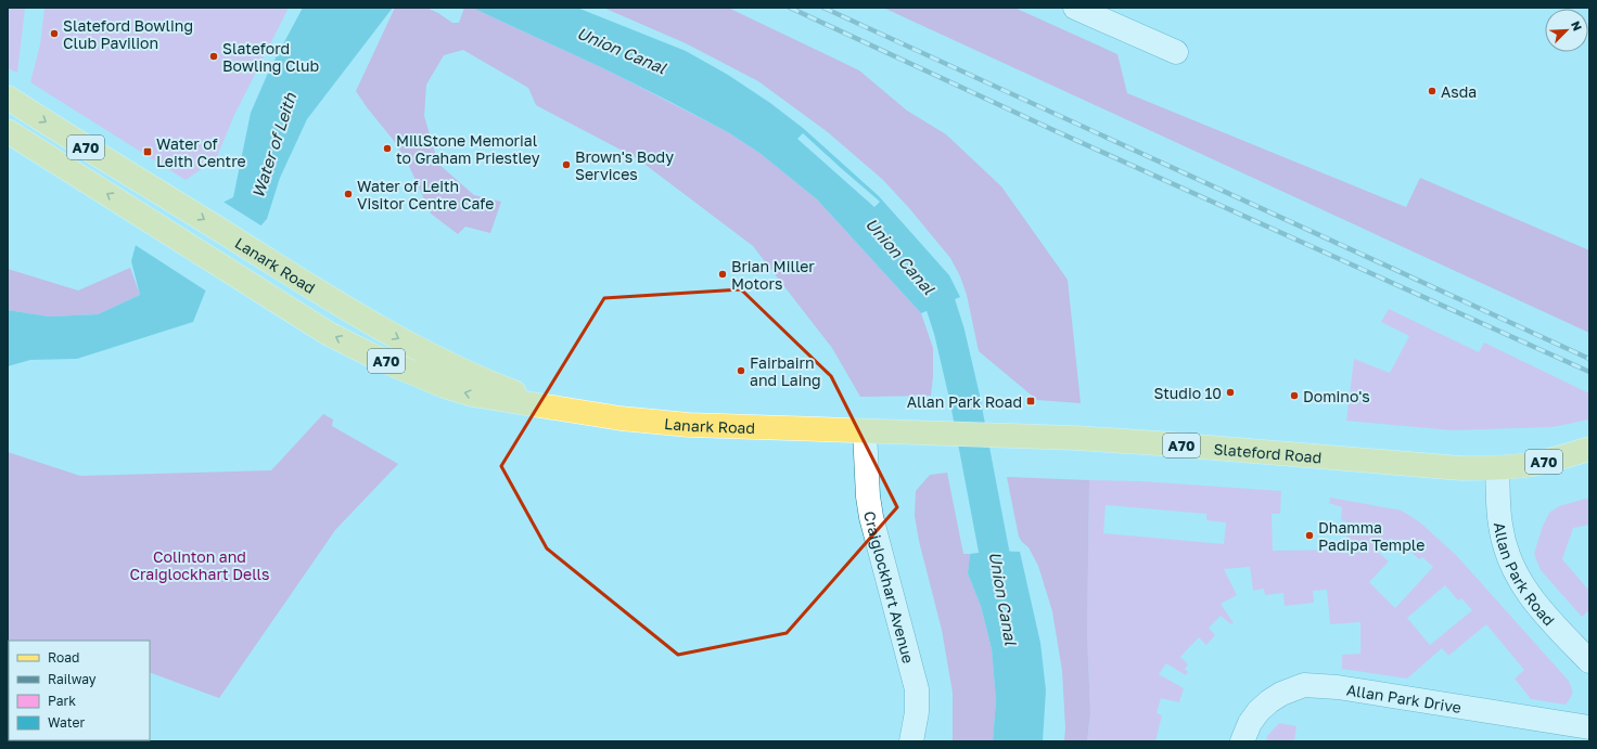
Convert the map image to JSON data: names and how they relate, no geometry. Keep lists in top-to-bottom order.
{
  "streets": {
    "main road": ["A70", "Lanark Road", "Slateford Road"],
    "street": ["Allan Park Road", "Craiglockhart Avenue", "Allan Park Drive"]
  },
  "crossings": [
    ["Lanark Road", "Slateford Road"],
    ["Lanark Road", "Craiglockhart Avenue"],
    ["Slateford Road", "Allan Park Road"],
    ["Slateford Road", "Craiglockhart Avenue"]
  ],
  "water": ["Union Canal", "Water of Leith"],
  "parks": ["Colinton and Craiglockhart Dells"],
  "places": {
    "other": [
      "Slateford Bowling Club Pavilion",
      "Slateford Bowling Club",
      "Asda",
      "MillStone Memorial to Graham Priestley",
      "Brown's Body Services",
      "Water of Leith Visitor Centre Cafe",
      "Brian Miller Motors",
      "Fairbairn and Laing",
      "Studio 10",
      "Domino's",
      "Dhamma Padipa Temple"
    ],
    "transit": ["Water of Leith Centre", "Allan Park Road"]
  },
  "legend": [
    "Road",
    "Railway",
    "Park",
    "Water"
  ],
  "north": "top right"
}
